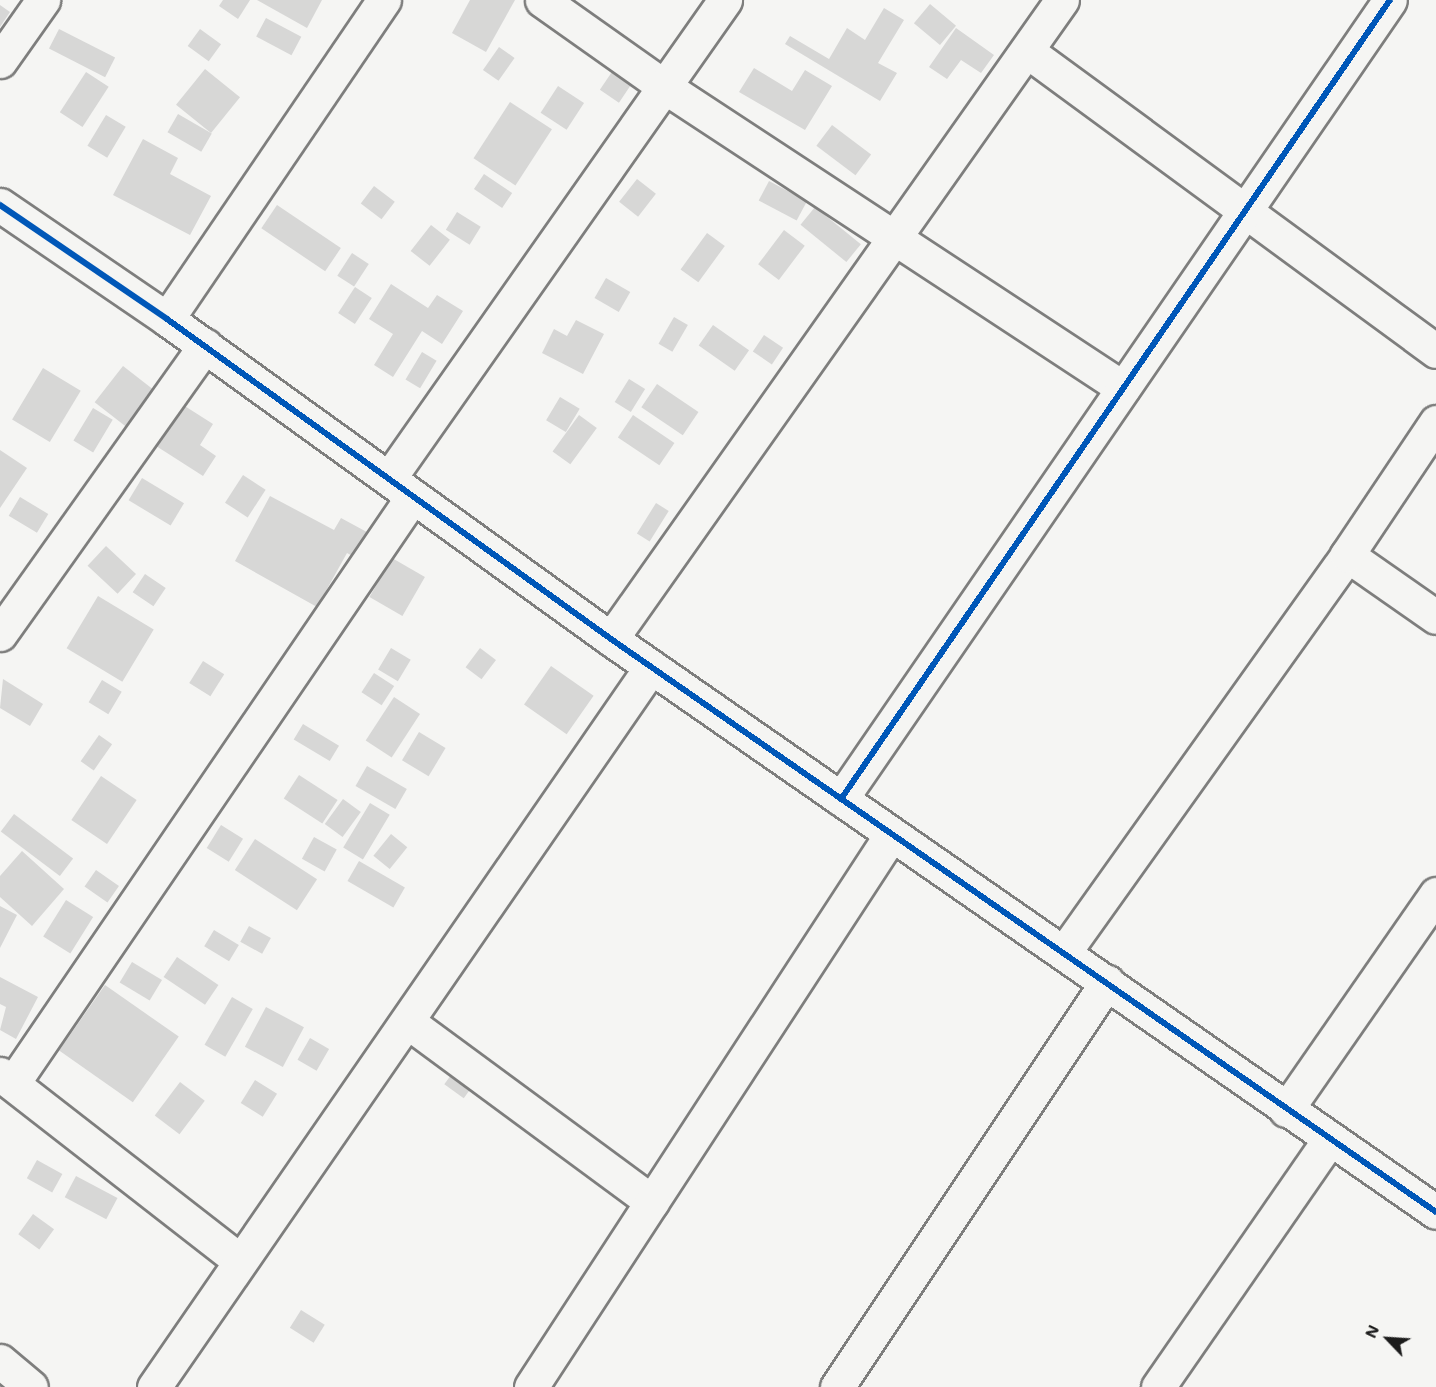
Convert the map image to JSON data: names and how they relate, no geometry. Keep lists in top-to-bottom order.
{
  "north": "top left"
}
